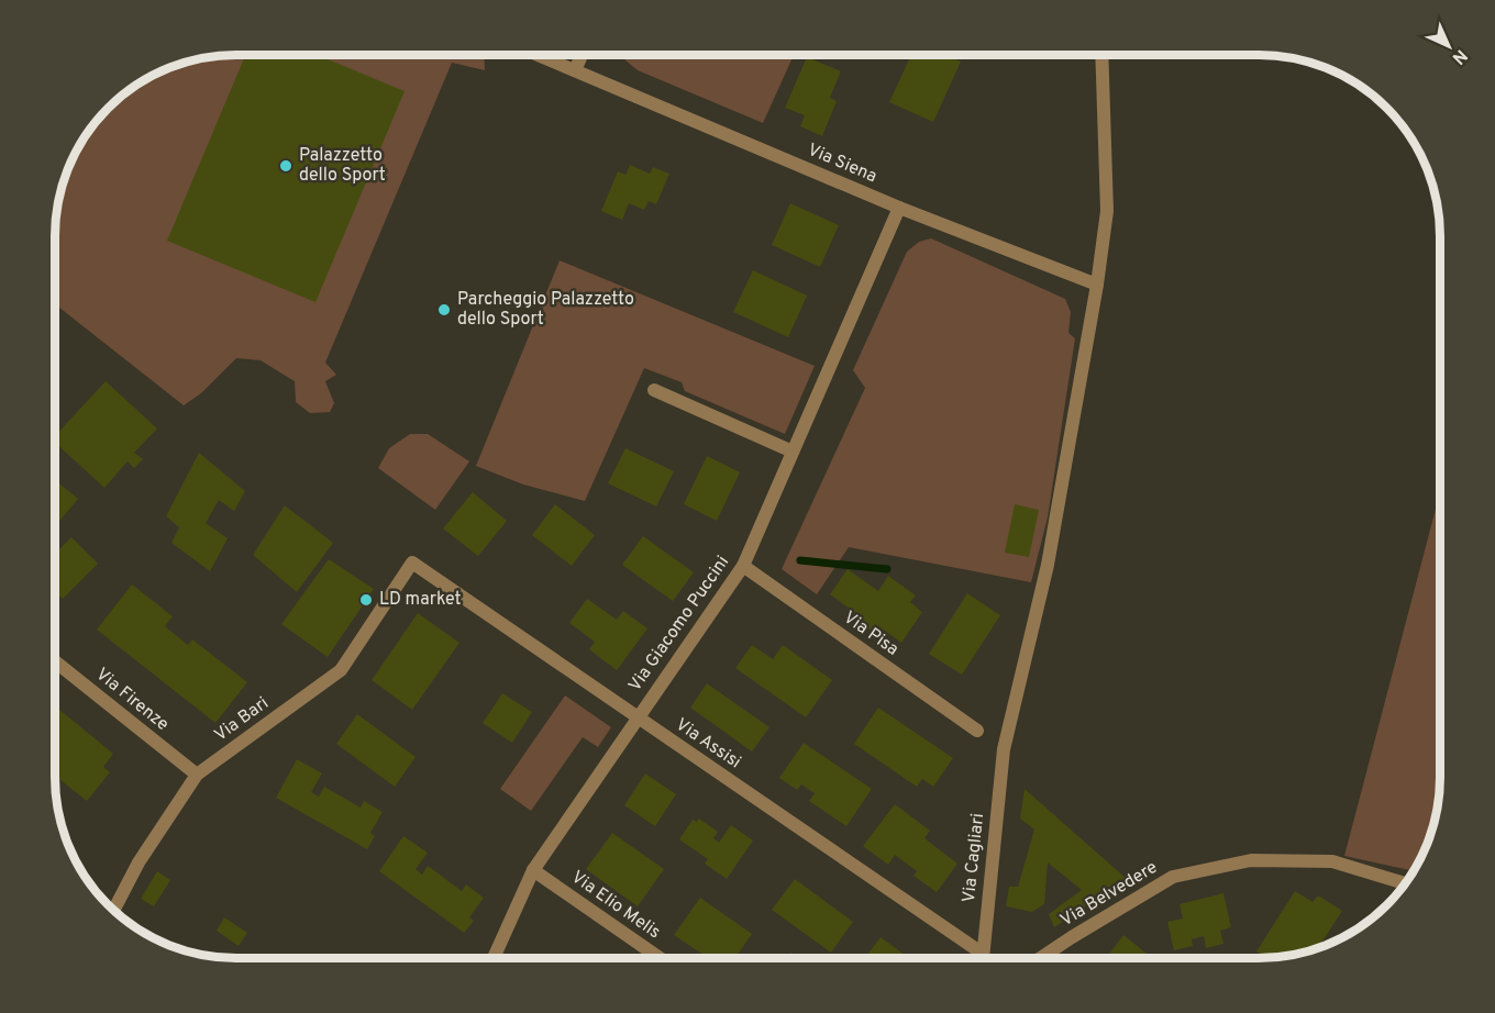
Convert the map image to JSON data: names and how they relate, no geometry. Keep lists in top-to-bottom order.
{
  "streets": {
    "street": [
      "Via Siena",
      "Via Giacomo Puccini",
      "Via Pisa",
      "Via Firenze",
      "Via Bari",
      "Via Assisi",
      "Via Cagliari",
      "Via Belvedere",
      "Via Elio Melis"
    ]
  },
  "crossings": [
    ["Via Siena", "Via Giacomo Puccini"],
    ["Via Siena", "Via Cagliari"],
    ["Via Giacomo Puccini", "Via Pisa"],
    ["Via Giacomo Puccini", "Via Assisi"],
    ["Via Giacomo Puccini", "Via Elio Melis"],
    ["Via Firenze", "Via Bari"],
    ["Via Bari", "Via Assisi"],
    ["Via Assisi", "Via Cagliari"]
  ],
  "places": ["Palazzetto dello Sport", "Parcheggio Palazzetto dello Sport", "LD market"],
  "north": "bottom right"
}
